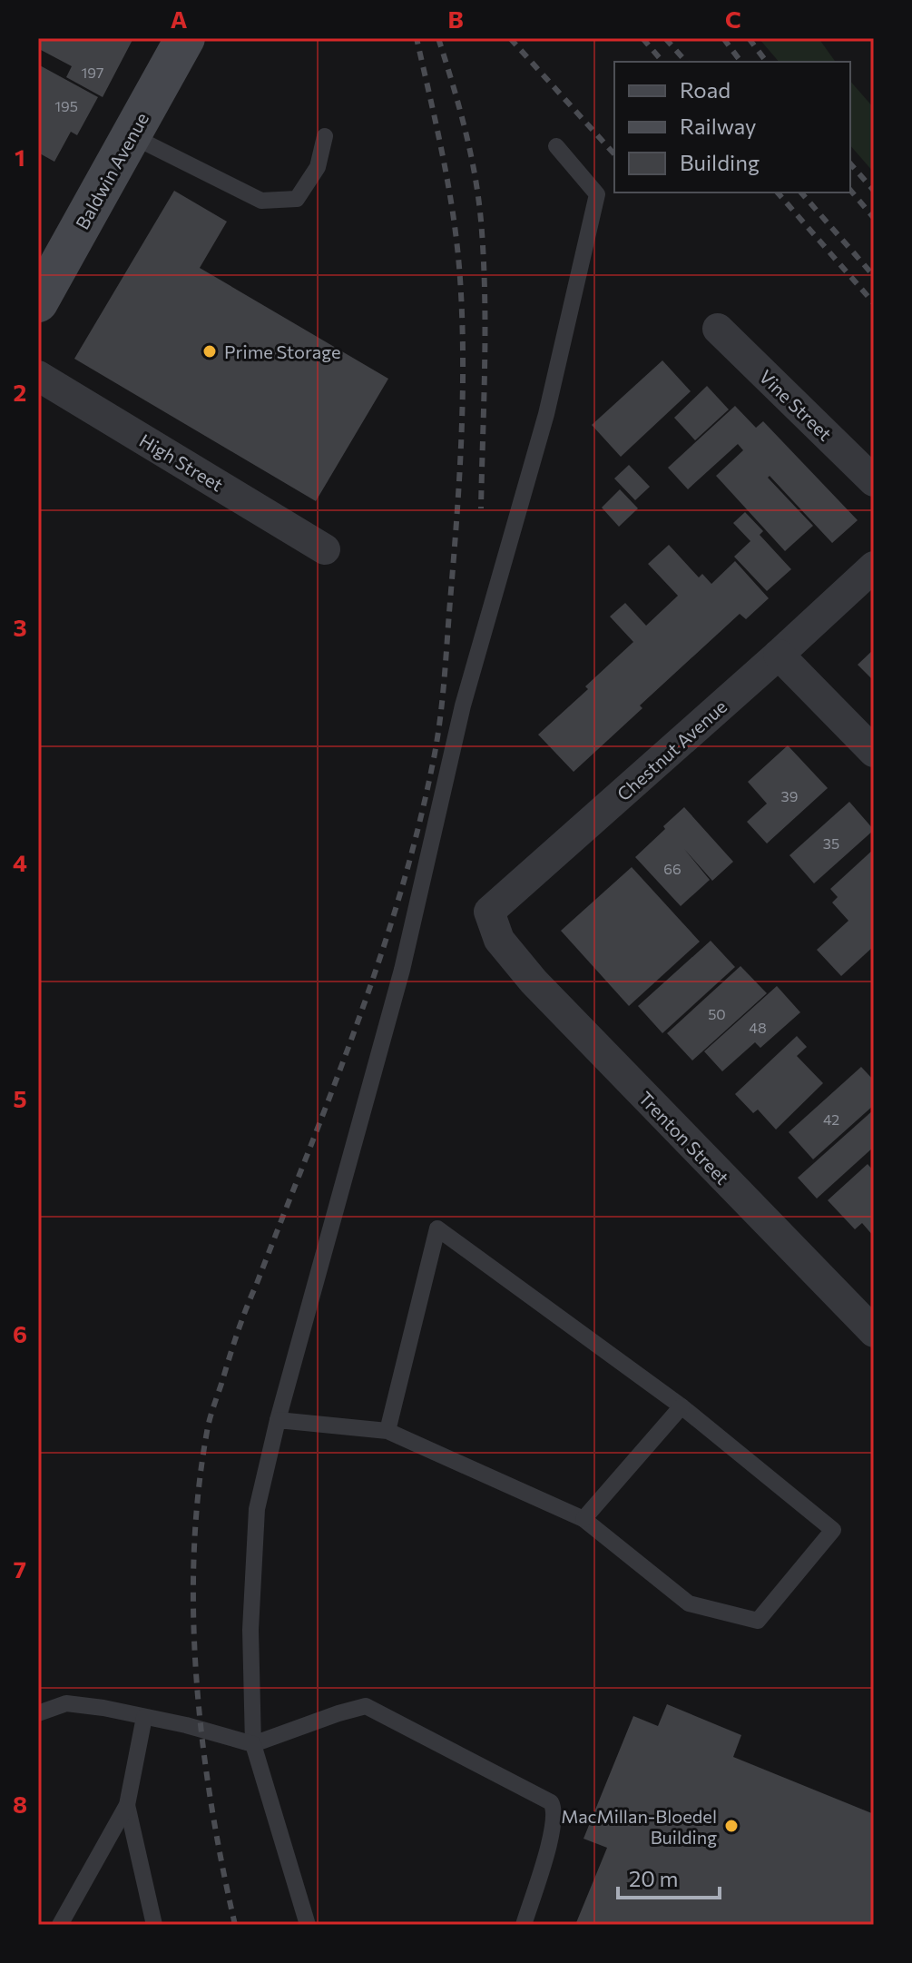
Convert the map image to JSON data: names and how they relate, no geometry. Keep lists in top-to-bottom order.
{
  "streets": {
    "street": [
      "Baldwin Avenue",
      "Vine Street",
      "High Street",
      "Chestnut Avenue",
      "Trenton Street"
    ]
  },
  "crossings": [
    ["Chestnut Avenue", "Trenton Street"]
  ],
  "places": ["Prime Storage", "MacMillan-Bloedel Building"],
  "house_numbers": [
    "197",
    "195",
    "39",
    "35",
    "66",
    "50",
    "48",
    "42"
  ],
  "legend": ["Road", "Railway", "Building"],
  "scale_bar": "20 m",
  "grid": {
    "columns": ["A", "B", "C"],
    "rows": [
      "1",
      "2",
      "3",
      "4",
      "5",
      "6",
      "7",
      "8"
    ]
  }
}
